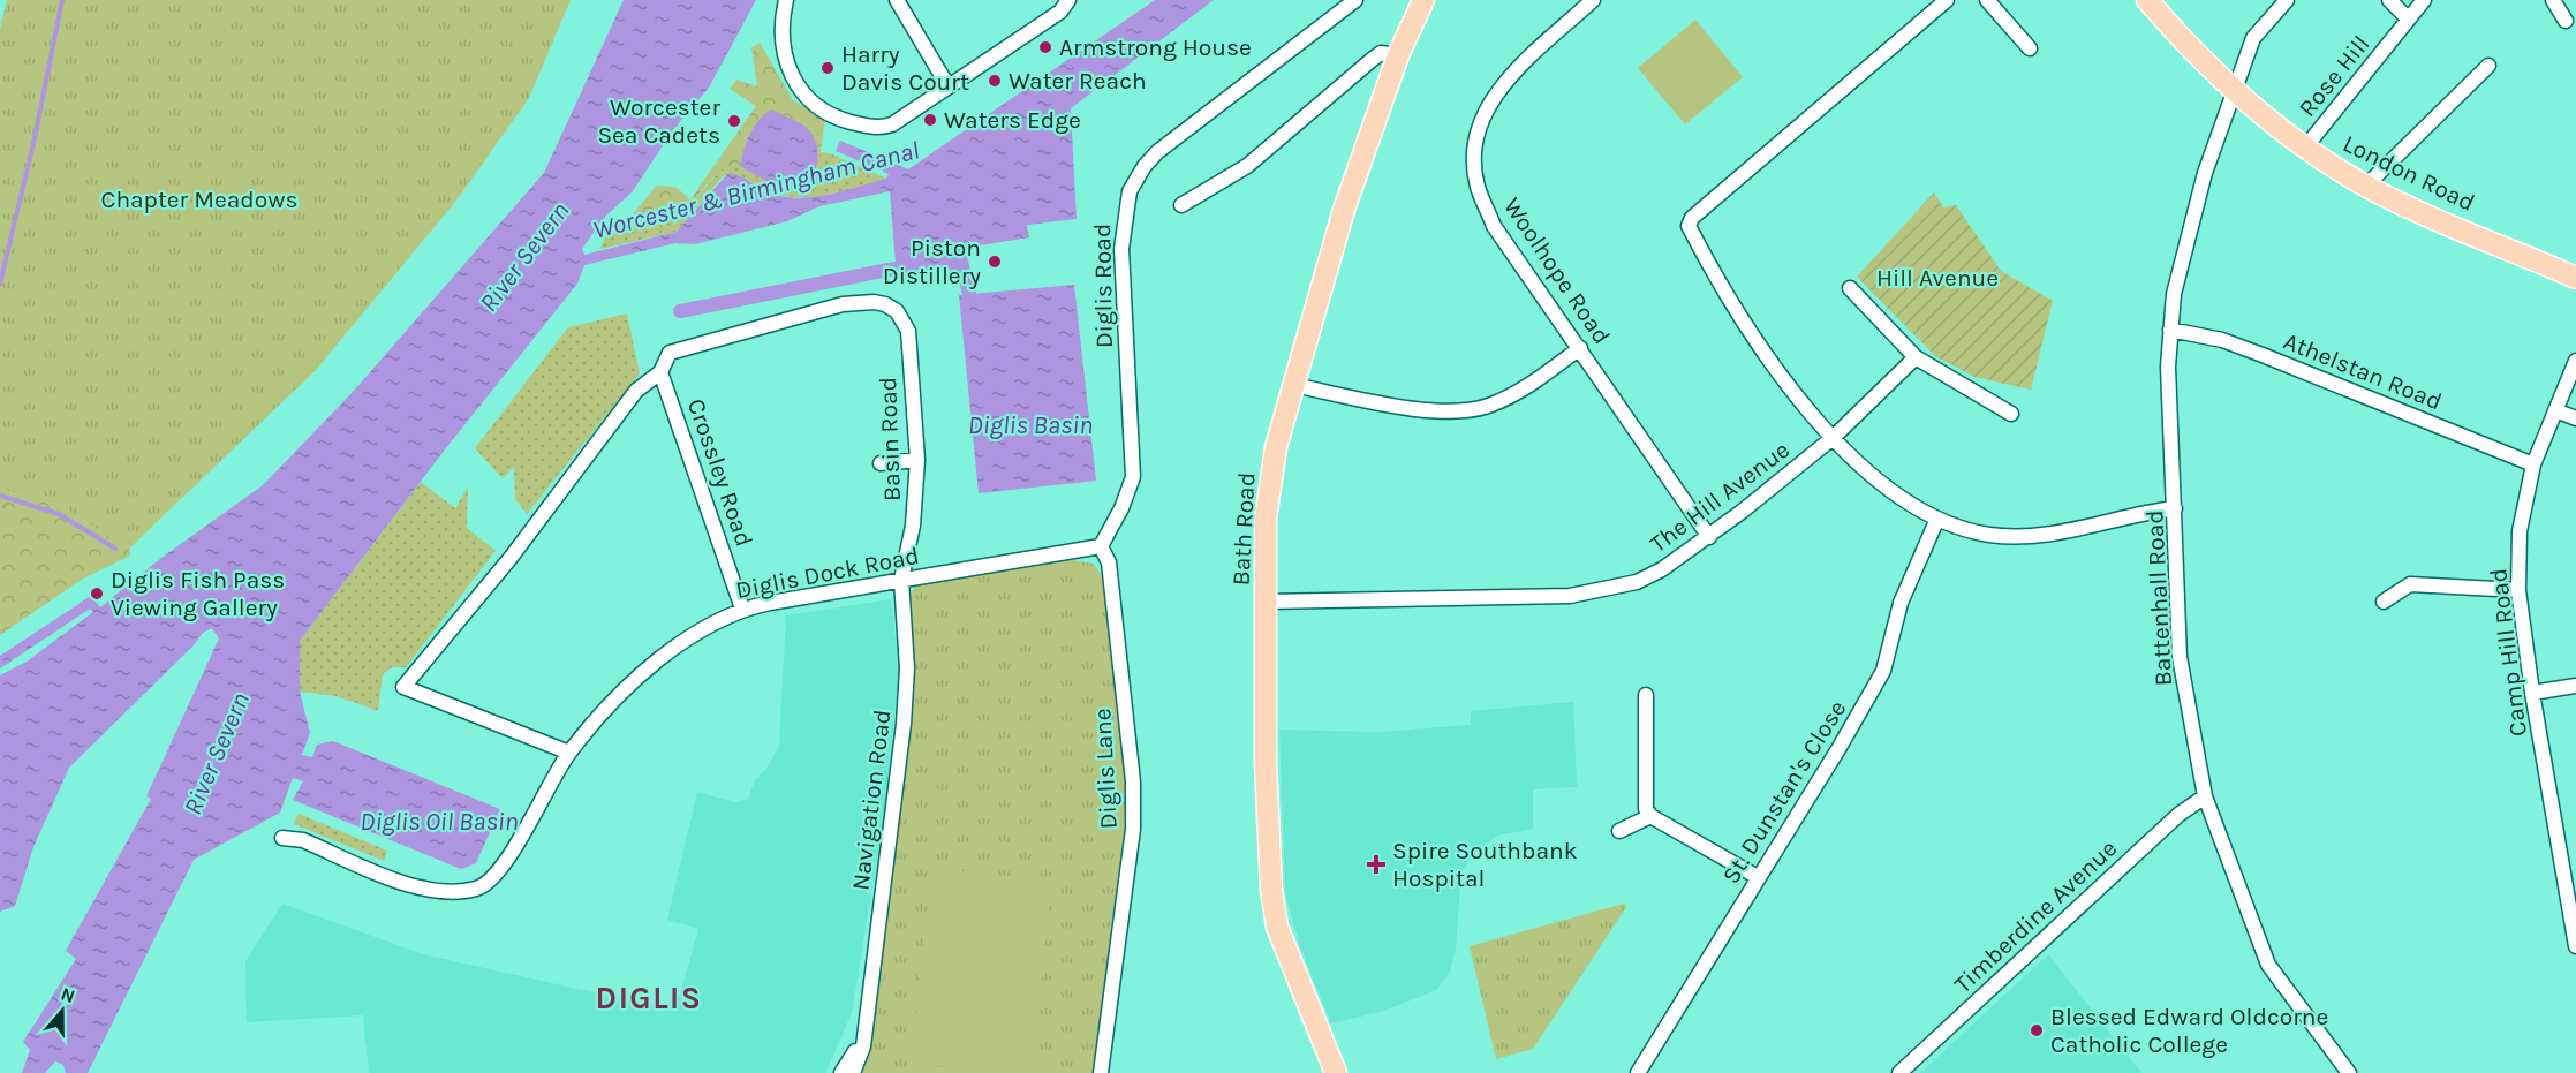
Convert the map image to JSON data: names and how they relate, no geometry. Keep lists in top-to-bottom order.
{
  "streets": {
    "main road": ["London Road", "Bath Road"],
    "street": [
      "Rose Hill",
      "Woolhope Road",
      "Diglis Road",
      "Athelstan Road",
      "Basin Road",
      "Crossley Road",
      "The Hill Avenue",
      "Diglis Dock Road",
      "Battenhall Road",
      "Camp Hill Road",
      "Diglis Lane",
      "St. Dunstan's Close",
      "Navigation Road",
      "Timberdine Avenue"
    ]
  },
  "crossings": [
    ["Rose Hill", "London Road"],
    ["London Road", "Battenhall Road"],
    ["Woolhope Road", "The Hill Avenue"],
    ["Diglis Road", "Diglis Dock Road"],
    ["Diglis Road", "Diglis Lane"],
    ["Athelstan Road", "Battenhall Road"],
    ["Athelstan Road", "Camp Hill Road"],
    ["Basin Road", "Crossley Road"],
    ["Basin Road", "Diglis Dock Road"],
    ["Basin Road", "Navigation Road"],
    ["Crossley Road", "Diglis Dock Road"],
    ["The Hill Avenue", "Bath Road"],
    ["Diglis Dock Road", "Diglis Lane"],
    ["Diglis Dock Road", "Navigation Road"],
    ["Battenhall Road", "Timberdine Avenue"]
  ],
  "districts": ["DIGLIS"],
  "water": [
    "Worcester & Birmingham Canal",
    "River Severn",
    "Diglis Basin",
    "Diglis Oil Basin"
  ],
  "parks": ["Chapter Meadows", "Hill Avenue"],
  "places": {
    "other": [
      "Armstrong House",
      "Harry Davis Court",
      "Water Reach",
      "Waters Edge",
      "Worcester Sea Cadets",
      "Piston Distillery",
      "Diglis Fish Pass Viewing Gallery",
      "Blessed Edward Oldcorne Catholic College"
    ],
    "health": ["Spire Southbank Hospital"]
  },
  "north": "top"
}
